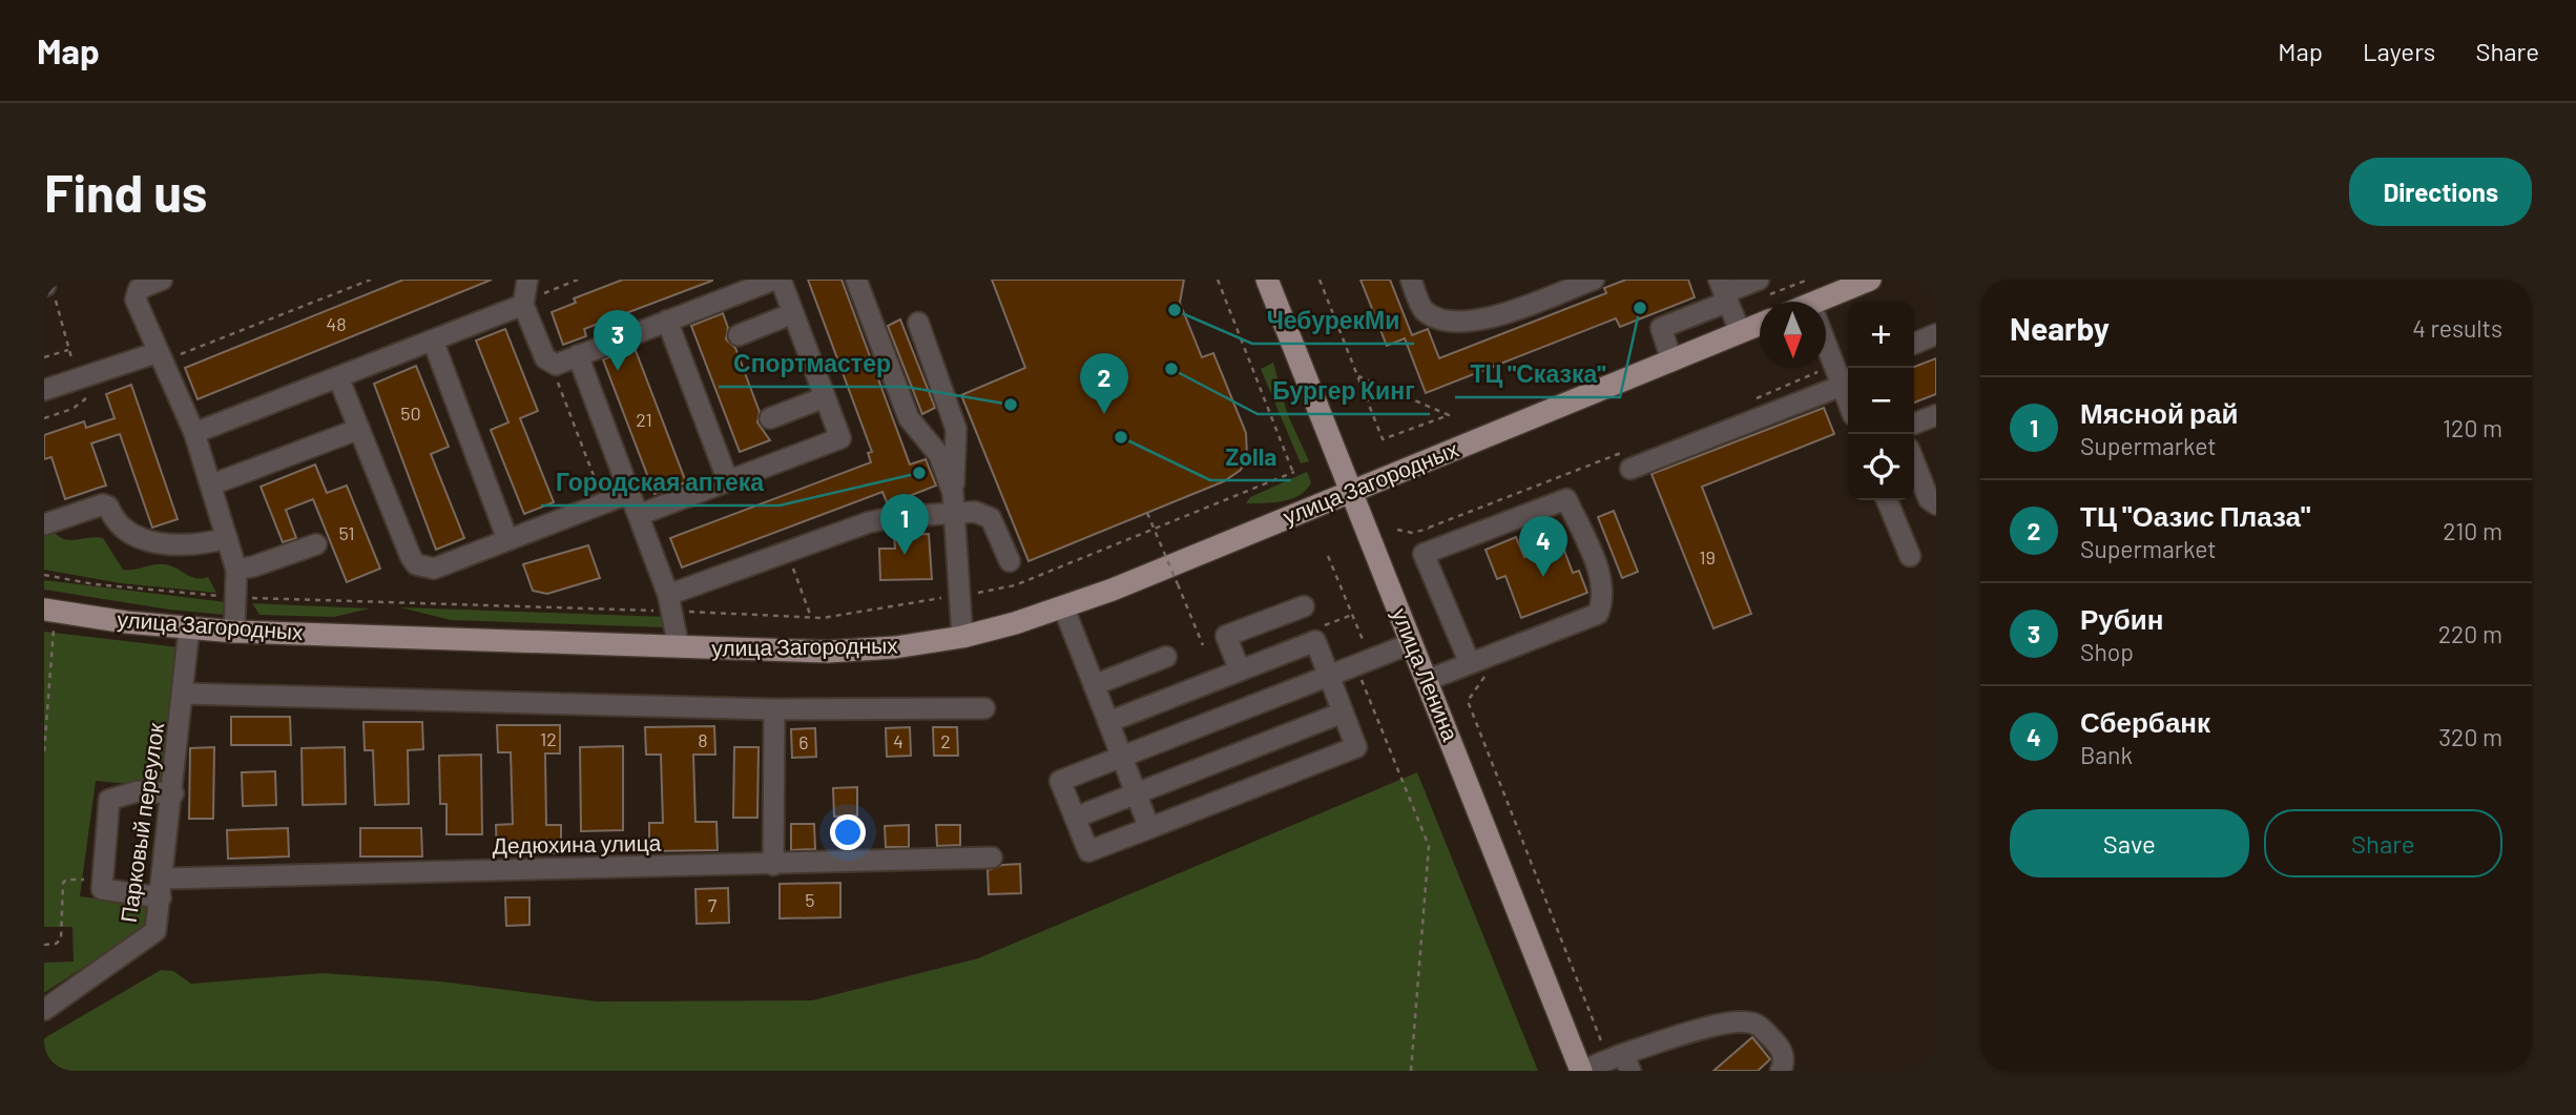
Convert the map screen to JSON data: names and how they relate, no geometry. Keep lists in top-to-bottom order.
{
  "streets": {
    "main road": ["улица Загородных", "улица Ленина"],
    "street": ["Парковый переулок", "Дедюхина улица"]
  },
  "crossings": [
    ["улица Загородных", "улица Ленина"],
    ["улица Загородных", "Парковый переулок"],
    ["Парковый переулок", "Дедюхина улица"]
  ],
  "places": [
    "ТЦ \"Сказка\"",
    "ЧебурекМи",
    "Бургер Кинг",
    "Спортмастер",
    "Zolla",
    "Городская аптека"
  ],
  "house_numbers": [
    "48",
    "50",
    "21",
    "51",
    "19",
    "12",
    "8",
    "4",
    "2",
    "6",
    "5",
    "7"
  ],
  "north": "bottom",
  "page": {
    "header": "Map",
    "nav": ["Map", "Layers", "Share"],
    "buttons": [
      "Directions",
      ["Save", "Share"]
    ],
    "title": "Find us",
    "heading": ["Nearby", "4 results"],
    "map_buttons": ["+", "−"],
    "pins": [
      "3",
      "2",
      "1",
      "4"
    ],
    "list": [
      {
        "mark": "1",
        "name": "Мясной рай",
        "note": "Supermarket",
        "value": "120 m"
      },
      {
        "mark": "2",
        "name": "ТЦ \"Оазис Плаза\"",
        "note": "Supermarket",
        "value": "210 m"
      },
      {
        "mark": "3",
        "name": "Рубин",
        "note": "Shop",
        "value": "220 m"
      },
      {
        "mark": "4",
        "name": "Сбербанк",
        "note": "Bank",
        "value": "320 m"
      }
    ]
  }
}
